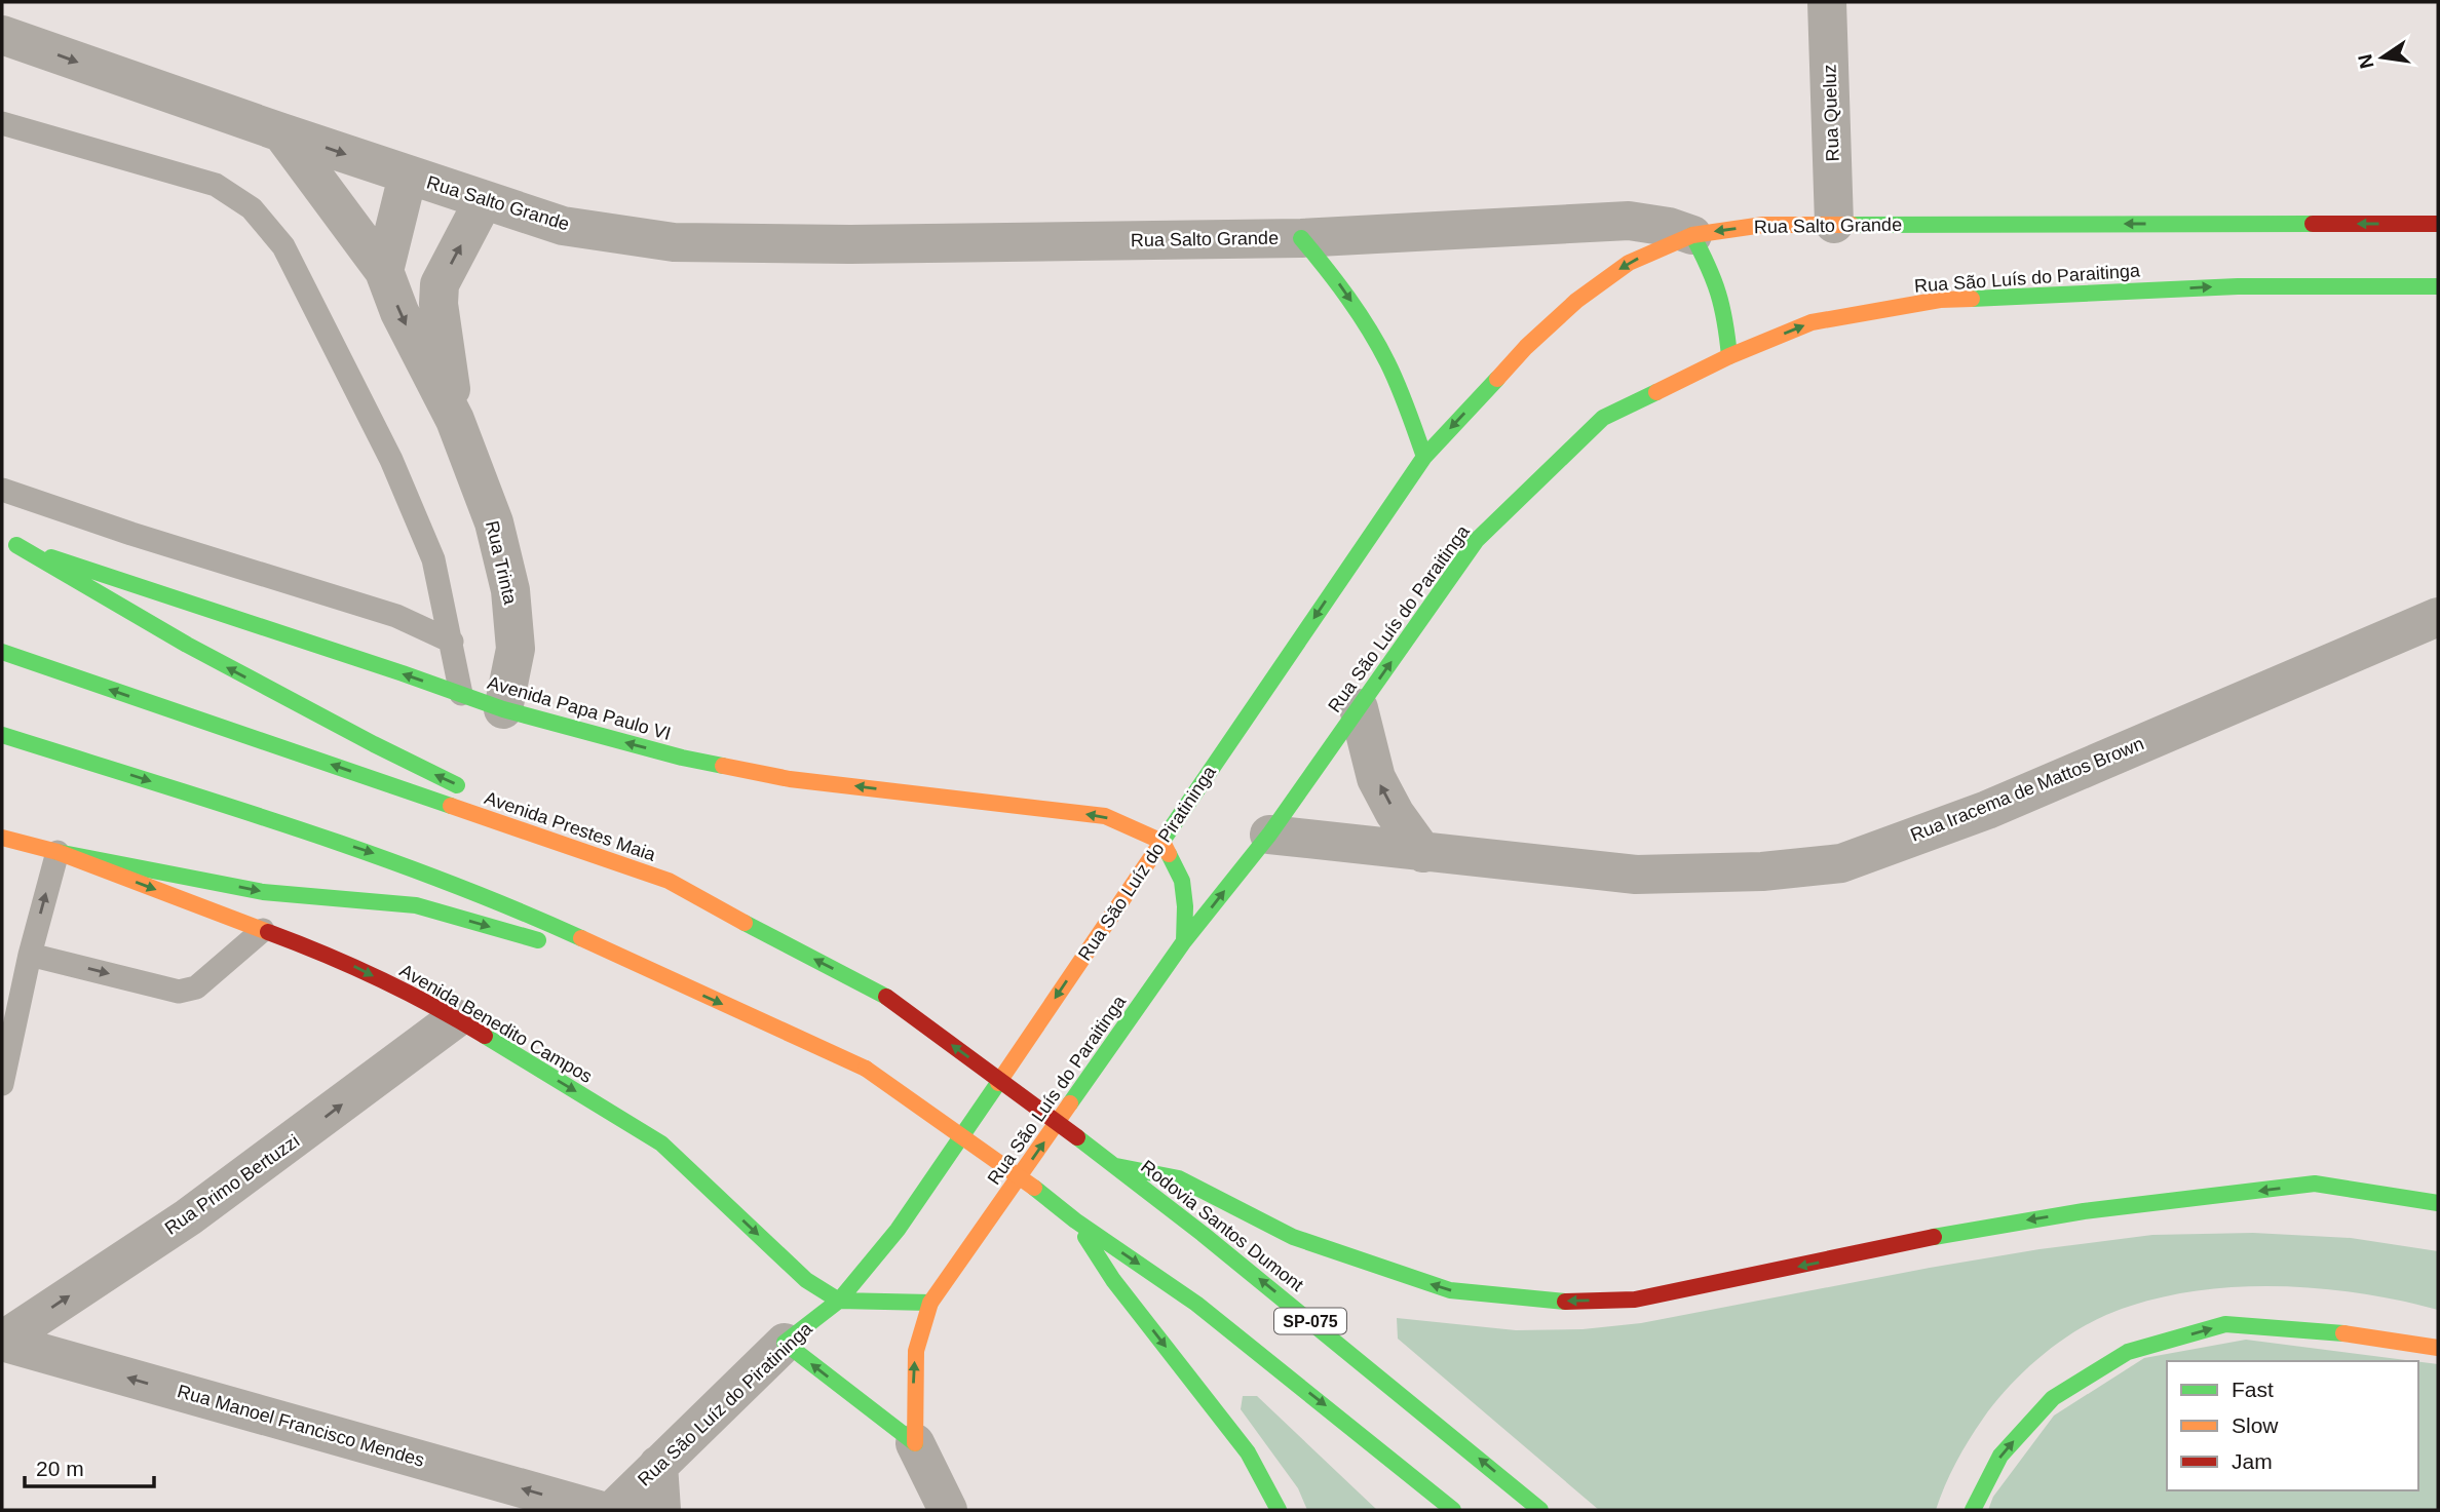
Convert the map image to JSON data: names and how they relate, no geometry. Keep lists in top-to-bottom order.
{
  "streets": {
    "main road": [
      "Rua Salto Grande",
      "Rua São Luís do Paraitinga",
      "Avenida Papa Paulo VI",
      "Avenida Prestes Maia",
      "Rua São Luíz do Piratininga",
      "Avenida Benedito Campos",
      "Rodovia Santos Dumont",
      "SP-075"
    ],
    "street": [
      "Rua Queluz",
      "Rua Trinta",
      "Rua Iracema de Mattos Brown",
      "Rua Primo Bertuzzi",
      "Rua Manoel Francisco Mendes"
    ]
  },
  "crossings": [
    ["Rua Queluz", "Rua Salto Grande"],
    ["Rua Salto Grande", "Rua Trinta"],
    ["Rua Salto Grande", "Rua São Luíz do Piratininga"],
    ["Rua São Luís do Paraitinga", "Rua Iracema de Mattos Brown"],
    ["Rua Trinta", "Avenida Papa Paulo VI"],
    ["Avenida Papa Paulo VI", "Rua São Luíz do Piratininga"],
    ["Avenida Prestes Maia", "Rodovia Santos Dumont"],
    ["Rua São Luíz do Piratininga", "Avenida Benedito Campos"],
    ["Avenida Benedito Campos", "Rua Primo Bertuzzi"],
    ["Rua Primo Bertuzzi", "Rua Manoel Francisco Mendes"]
  ],
  "one_way": [
    "Rua São Luís do Paraitinga",
    "Rua São Luíz do Piratininga",
    "Rua Primo Bertuzzi",
    "Rua Manoel Francisco Mendes"
  ],
  "legend": ["Fast", "Slow", "Jam"],
  "scale_bar": "20 m",
  "north": "left"
}
